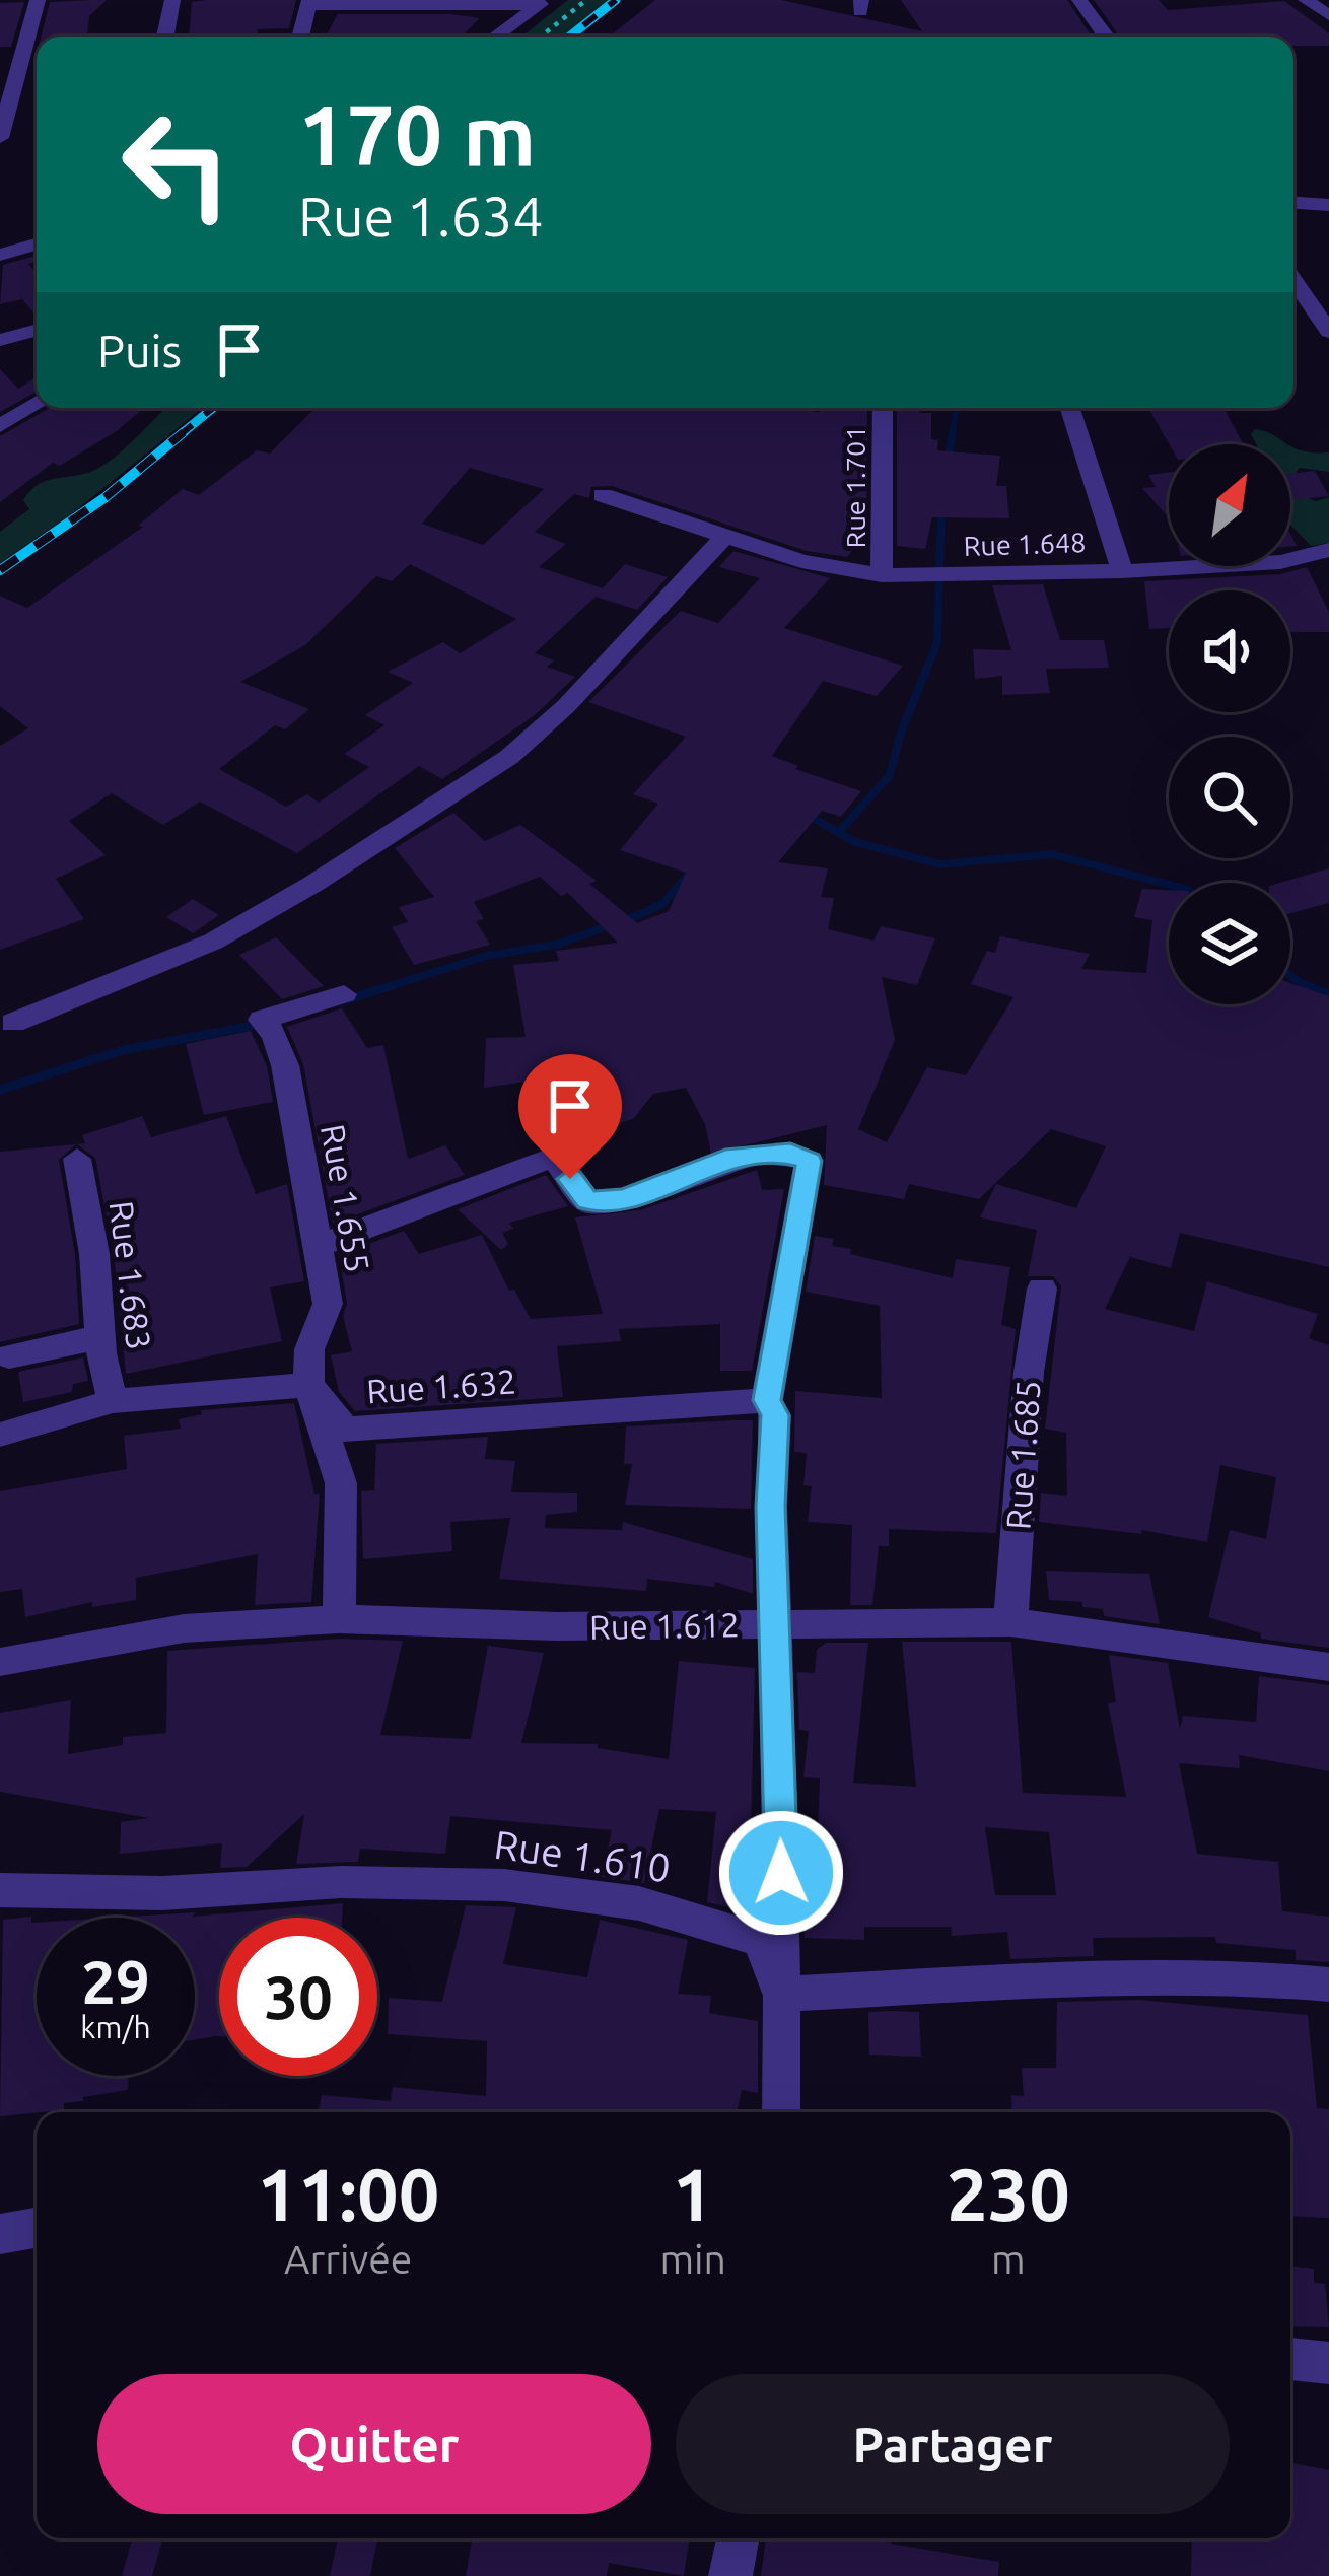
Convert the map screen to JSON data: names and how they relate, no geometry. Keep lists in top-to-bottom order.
{
  "streets": {
    "street": [
      "Rue 1.701",
      "Rue 1.648",
      "Rue 1.655",
      "Rue 1.683",
      "Rue 1.632",
      "Rue 1.685",
      "Rue 1.612",
      "Rue 1.610"
    ]
  },
  "crossings": [
    ["Rue 1.701", "Rue 1.648"],
    ["Rue 1.655", "Rue 1.632"],
    ["Rue 1.655", "Rue 1.612"],
    ["Rue 1.685", "Rue 1.612"]
  ],
  "north": "top right",
  "page": {
    "turn": ["170 m", "Rue 1.634"],
    "then": "Puis",
    "speed": "29 km/h",
    "limit": "30",
    "eta": [
      "11:00",
      "Arrivée",
      "1",
      "min",
      "230",
      "m"
    ],
    "buttons": ["Quitter", "Partager"]
  }
}
